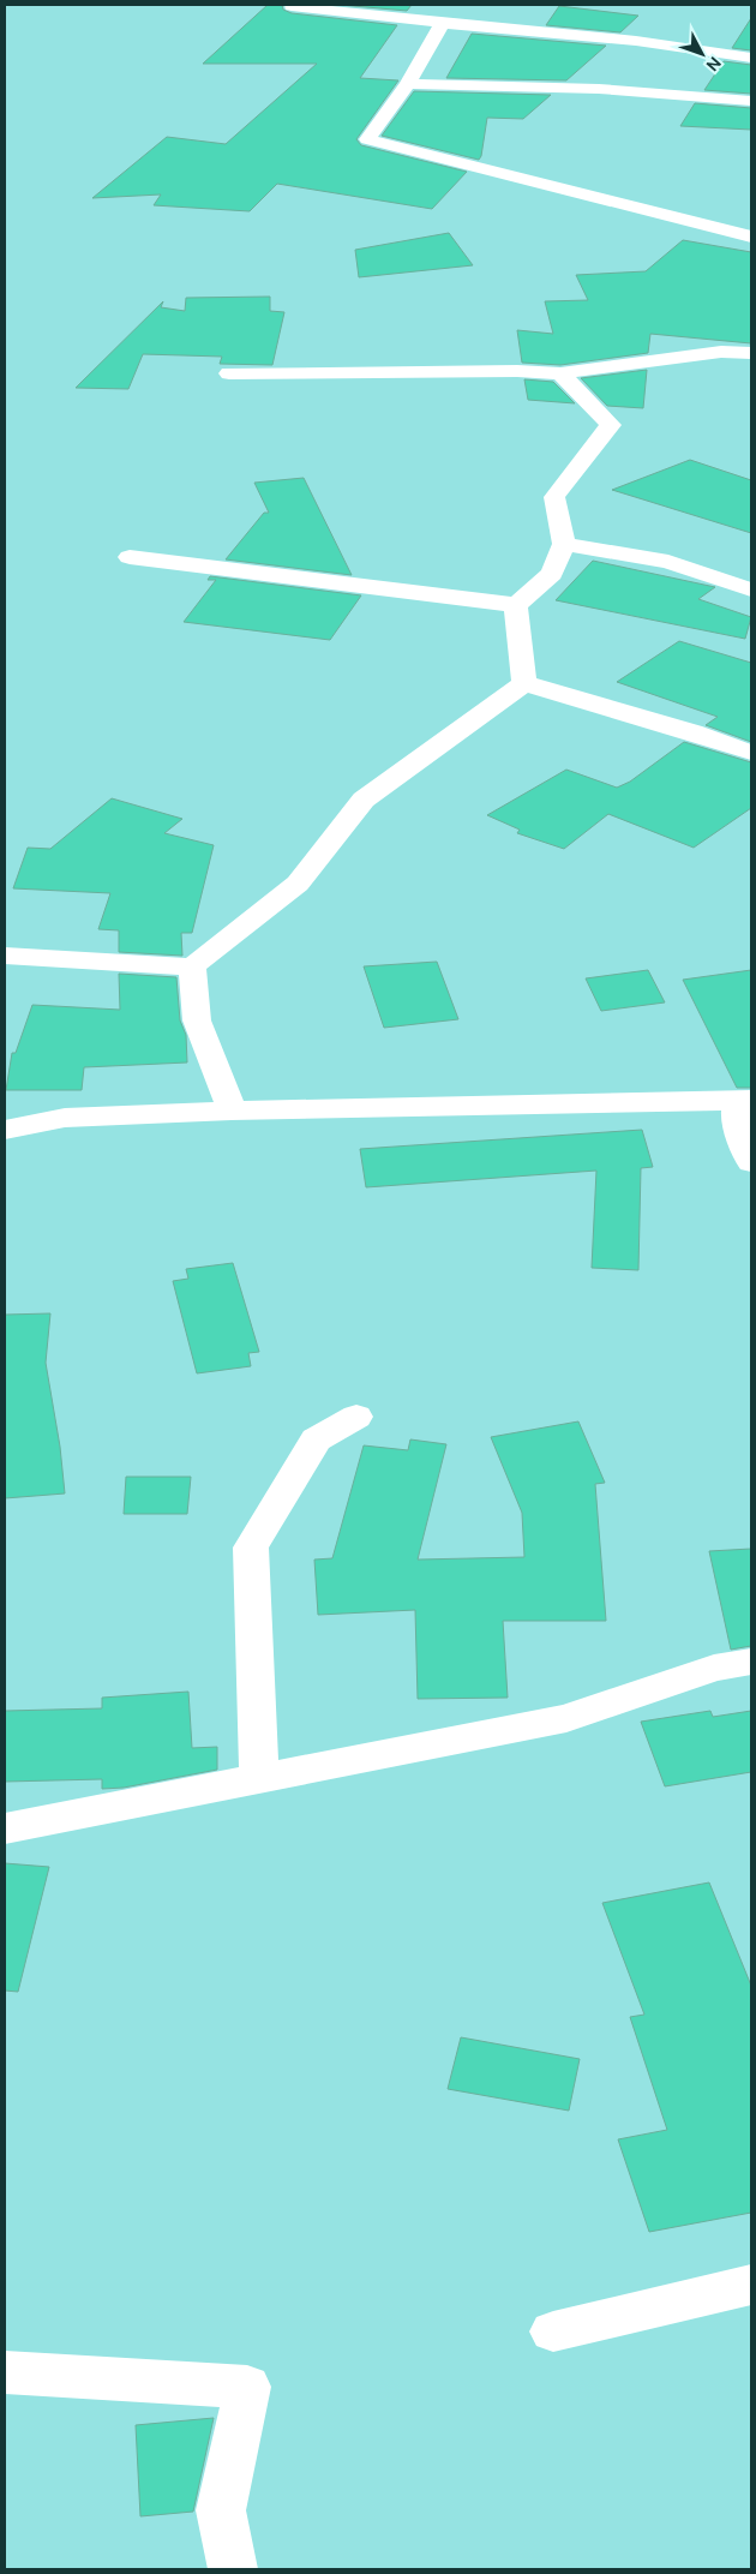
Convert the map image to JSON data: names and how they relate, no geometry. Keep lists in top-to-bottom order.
{
  "north": "bottom right"
}
